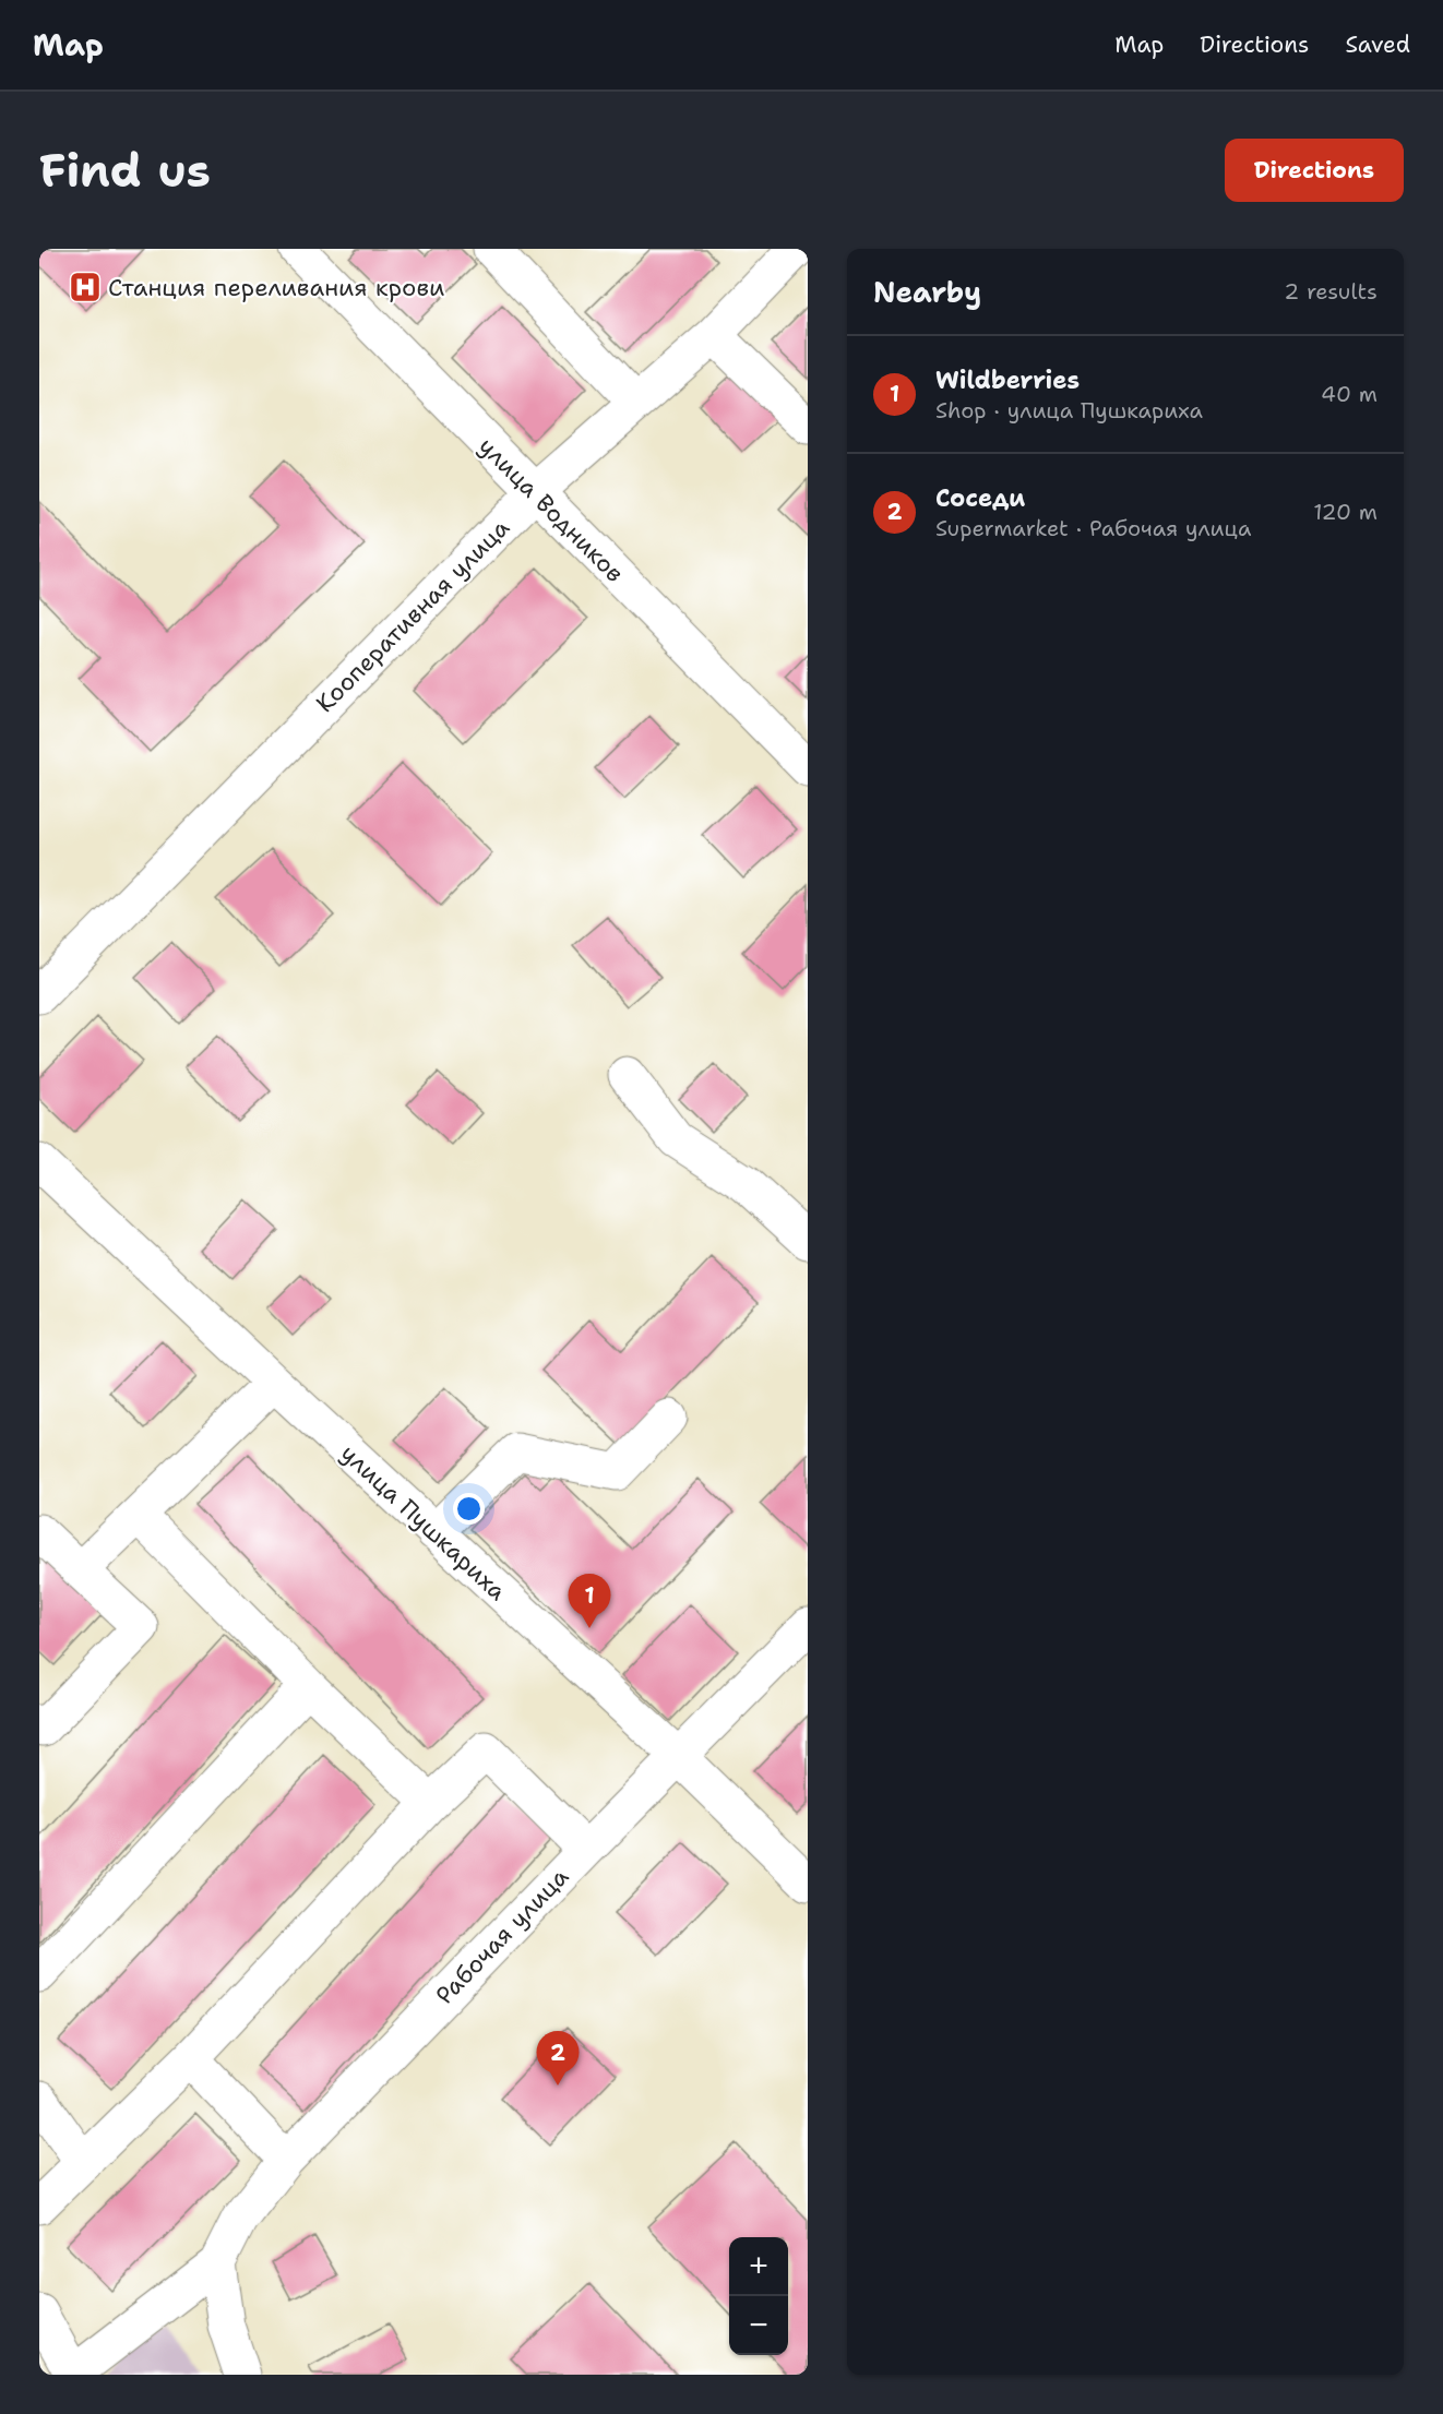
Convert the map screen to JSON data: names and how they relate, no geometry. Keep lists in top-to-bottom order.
{
  "streets": {
    "street": [
      "улица Водников",
      "Кооперативная улица",
      "улица Пушкариха",
      "Рабочая улица"
    ]
  },
  "crossings": [
    ["улица Водников", "Кооперативная улица"],
    ["улица Пушкариха", "Рабочая улица"]
  ],
  "places": {
    "hospital": ["Станция переливания крови"]
  },
  "page": {
    "header": "Map",
    "nav": ["Map", "Directions", "Saved"],
    "buttons": "Directions",
    "title": "Find us",
    "heading": ["Nearby", "2 results"],
    "list": [
      {
        "mark": "1",
        "name": "Wildberries",
        "note": "Shop · улица Пушкариха",
        "value": "40 m"
      },
      {
        "mark": "2",
        "name": "Соседи",
        "note": "Supermarket · Рабочая улица",
        "value": "120 m"
      }
    ],
    "pins": ["1", "2"],
    "map_buttons": ["+", "−"]
  }
}
